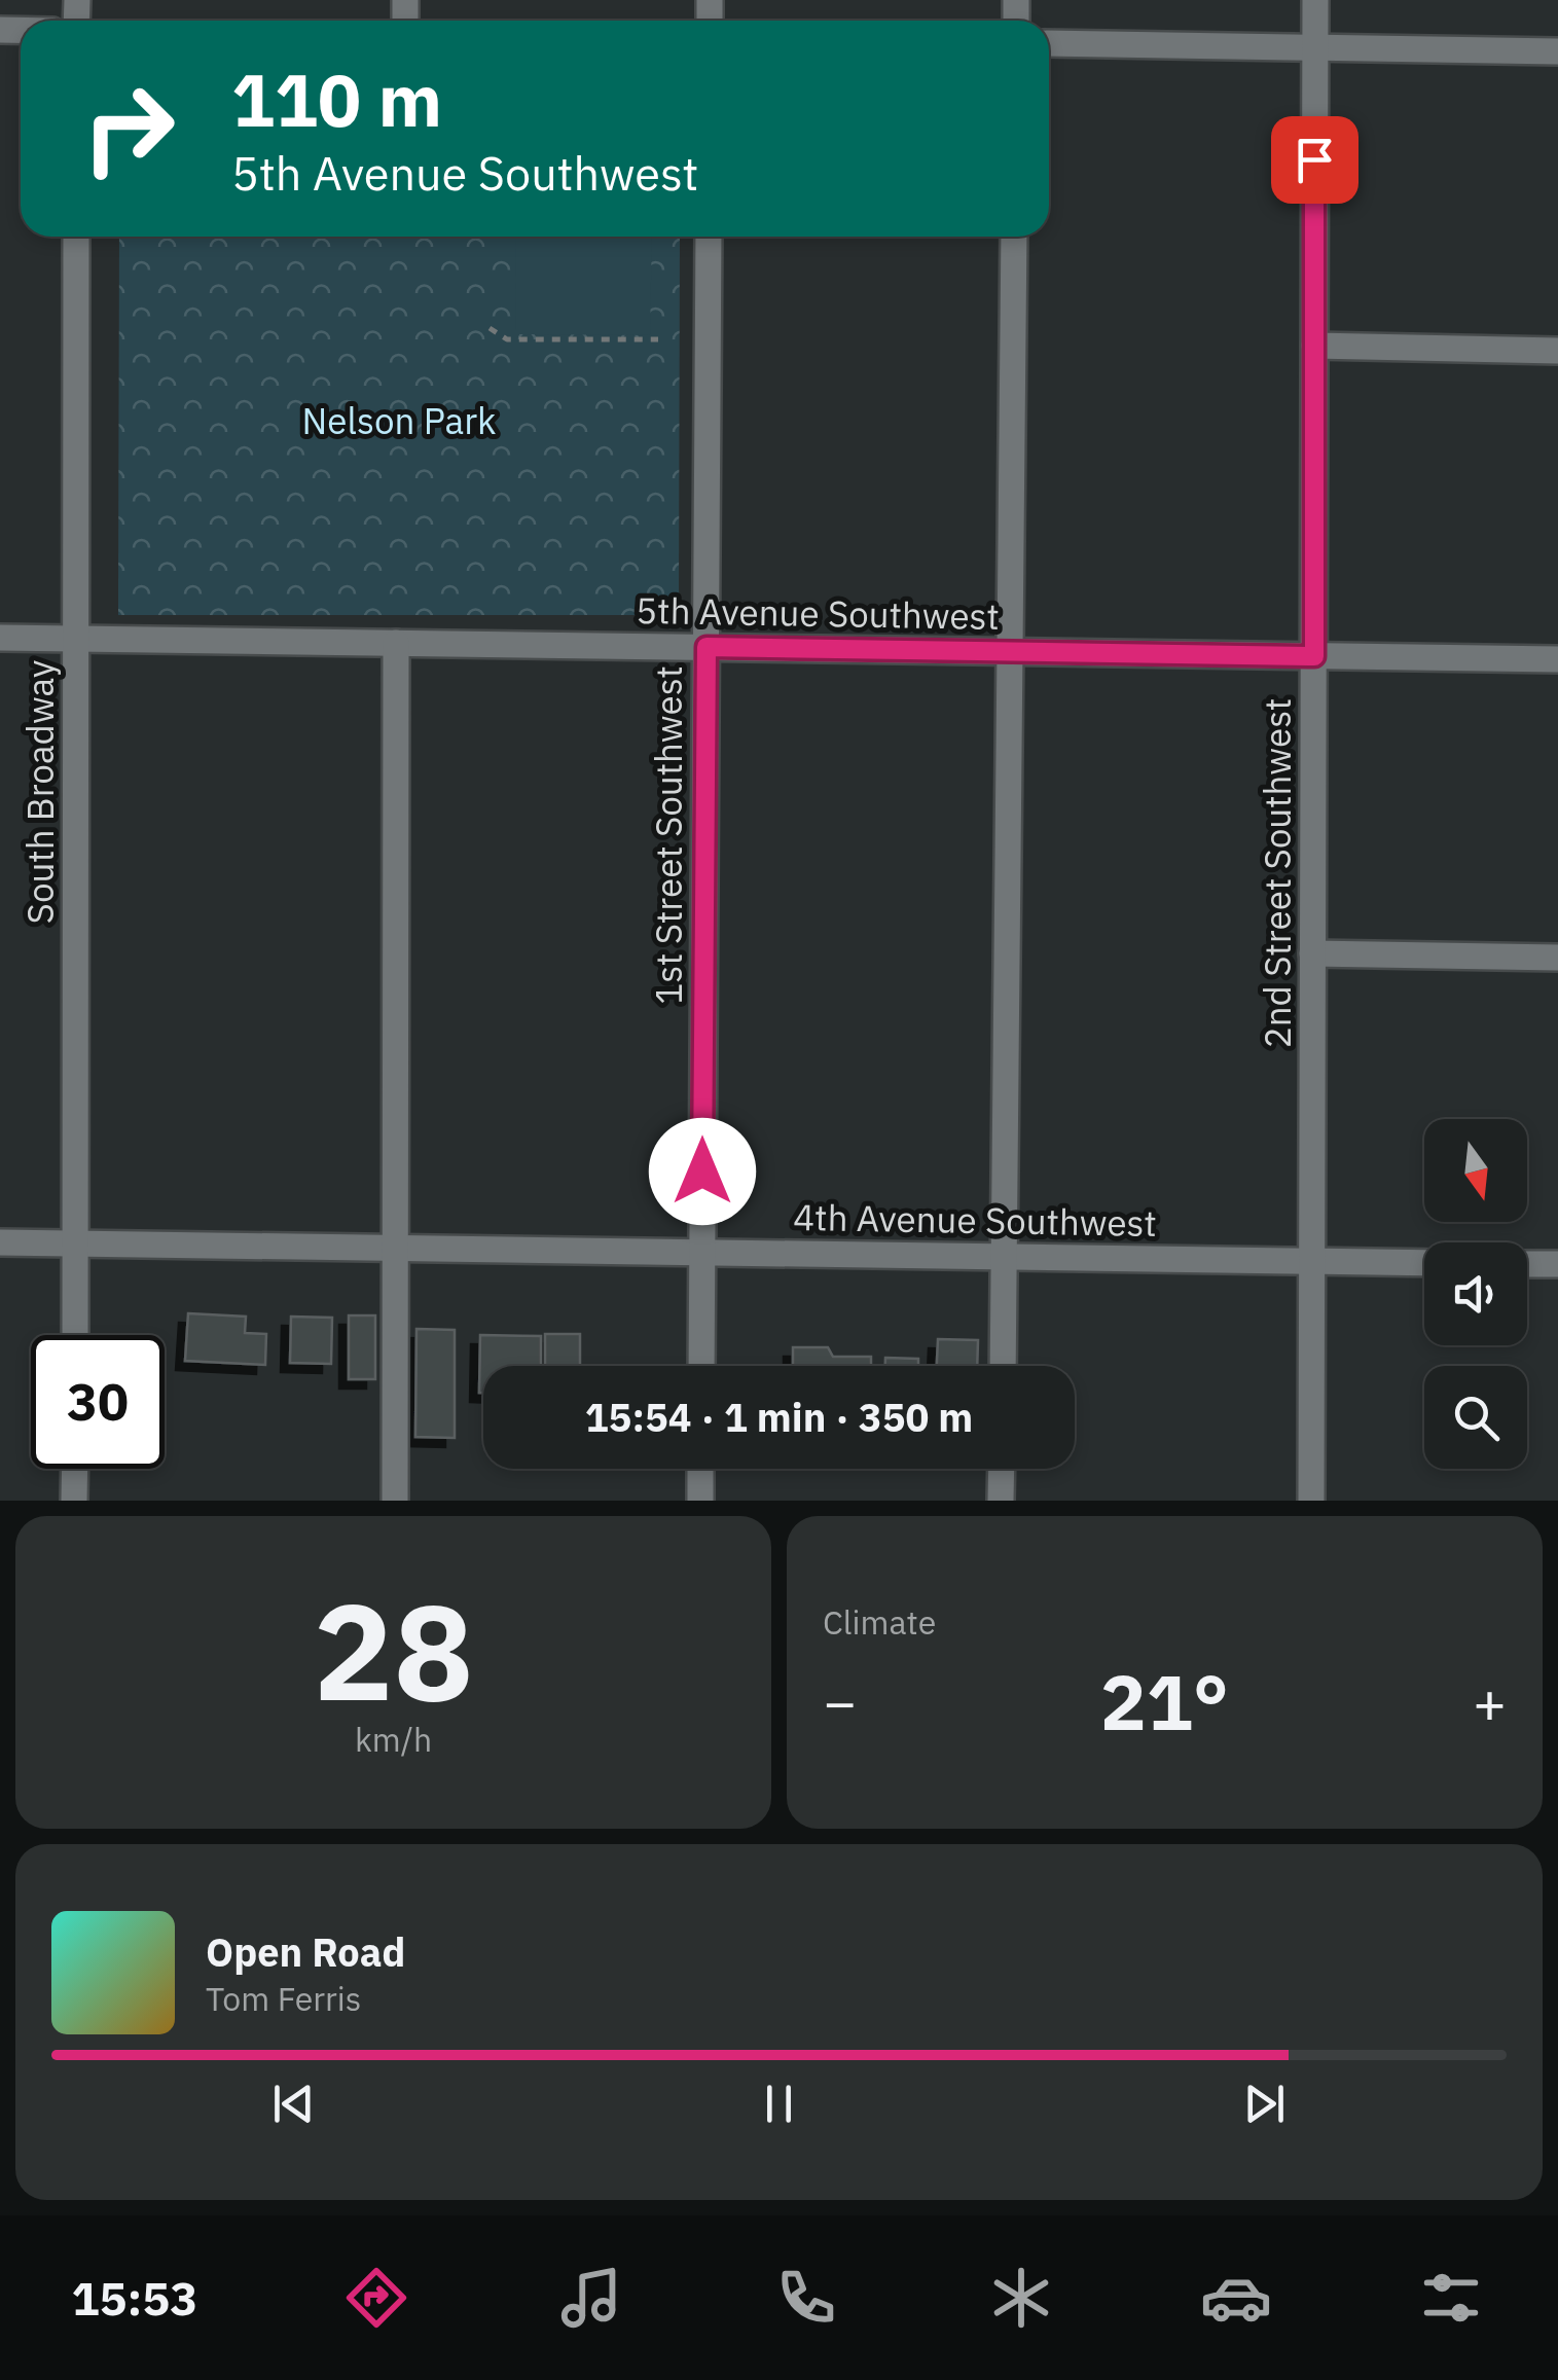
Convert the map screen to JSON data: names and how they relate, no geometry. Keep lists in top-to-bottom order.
{
  "streets": {
    "street": [
      "5th Avenue Southwest",
      "South Broadway",
      "1st Street Southwest",
      "2nd Street Southwest",
      "4th Avenue Southwest"
    ]
  },
  "crossings": [
    ["5th Avenue Southwest", "South Broadway"],
    ["5th Avenue Southwest", "1st Street Southwest"],
    ["5th Avenue Southwest", "2nd Street Southwest"],
    ["South Broadway", "4th Avenue Southwest"],
    ["1st Street Southwest", "4th Avenue Southwest"],
    ["2nd Street Southwest", "4th Avenue Southwest"]
  ],
  "parks": ["Nelson Park"],
  "north": "bottom",
  "page": {
    "turn": ["110 m", "5th Avenue Southwest"],
    "limit": "30",
    "trip": "15:54 · 1 min · 350 m",
    "tile": [
      ["28", "km/h"],
      "Climate"
    ],
    "heat": ["−", "21°", "+"],
    "song": ["Open Road", "Tom Ferris"],
    "tabs": "15:53"
  }
}
